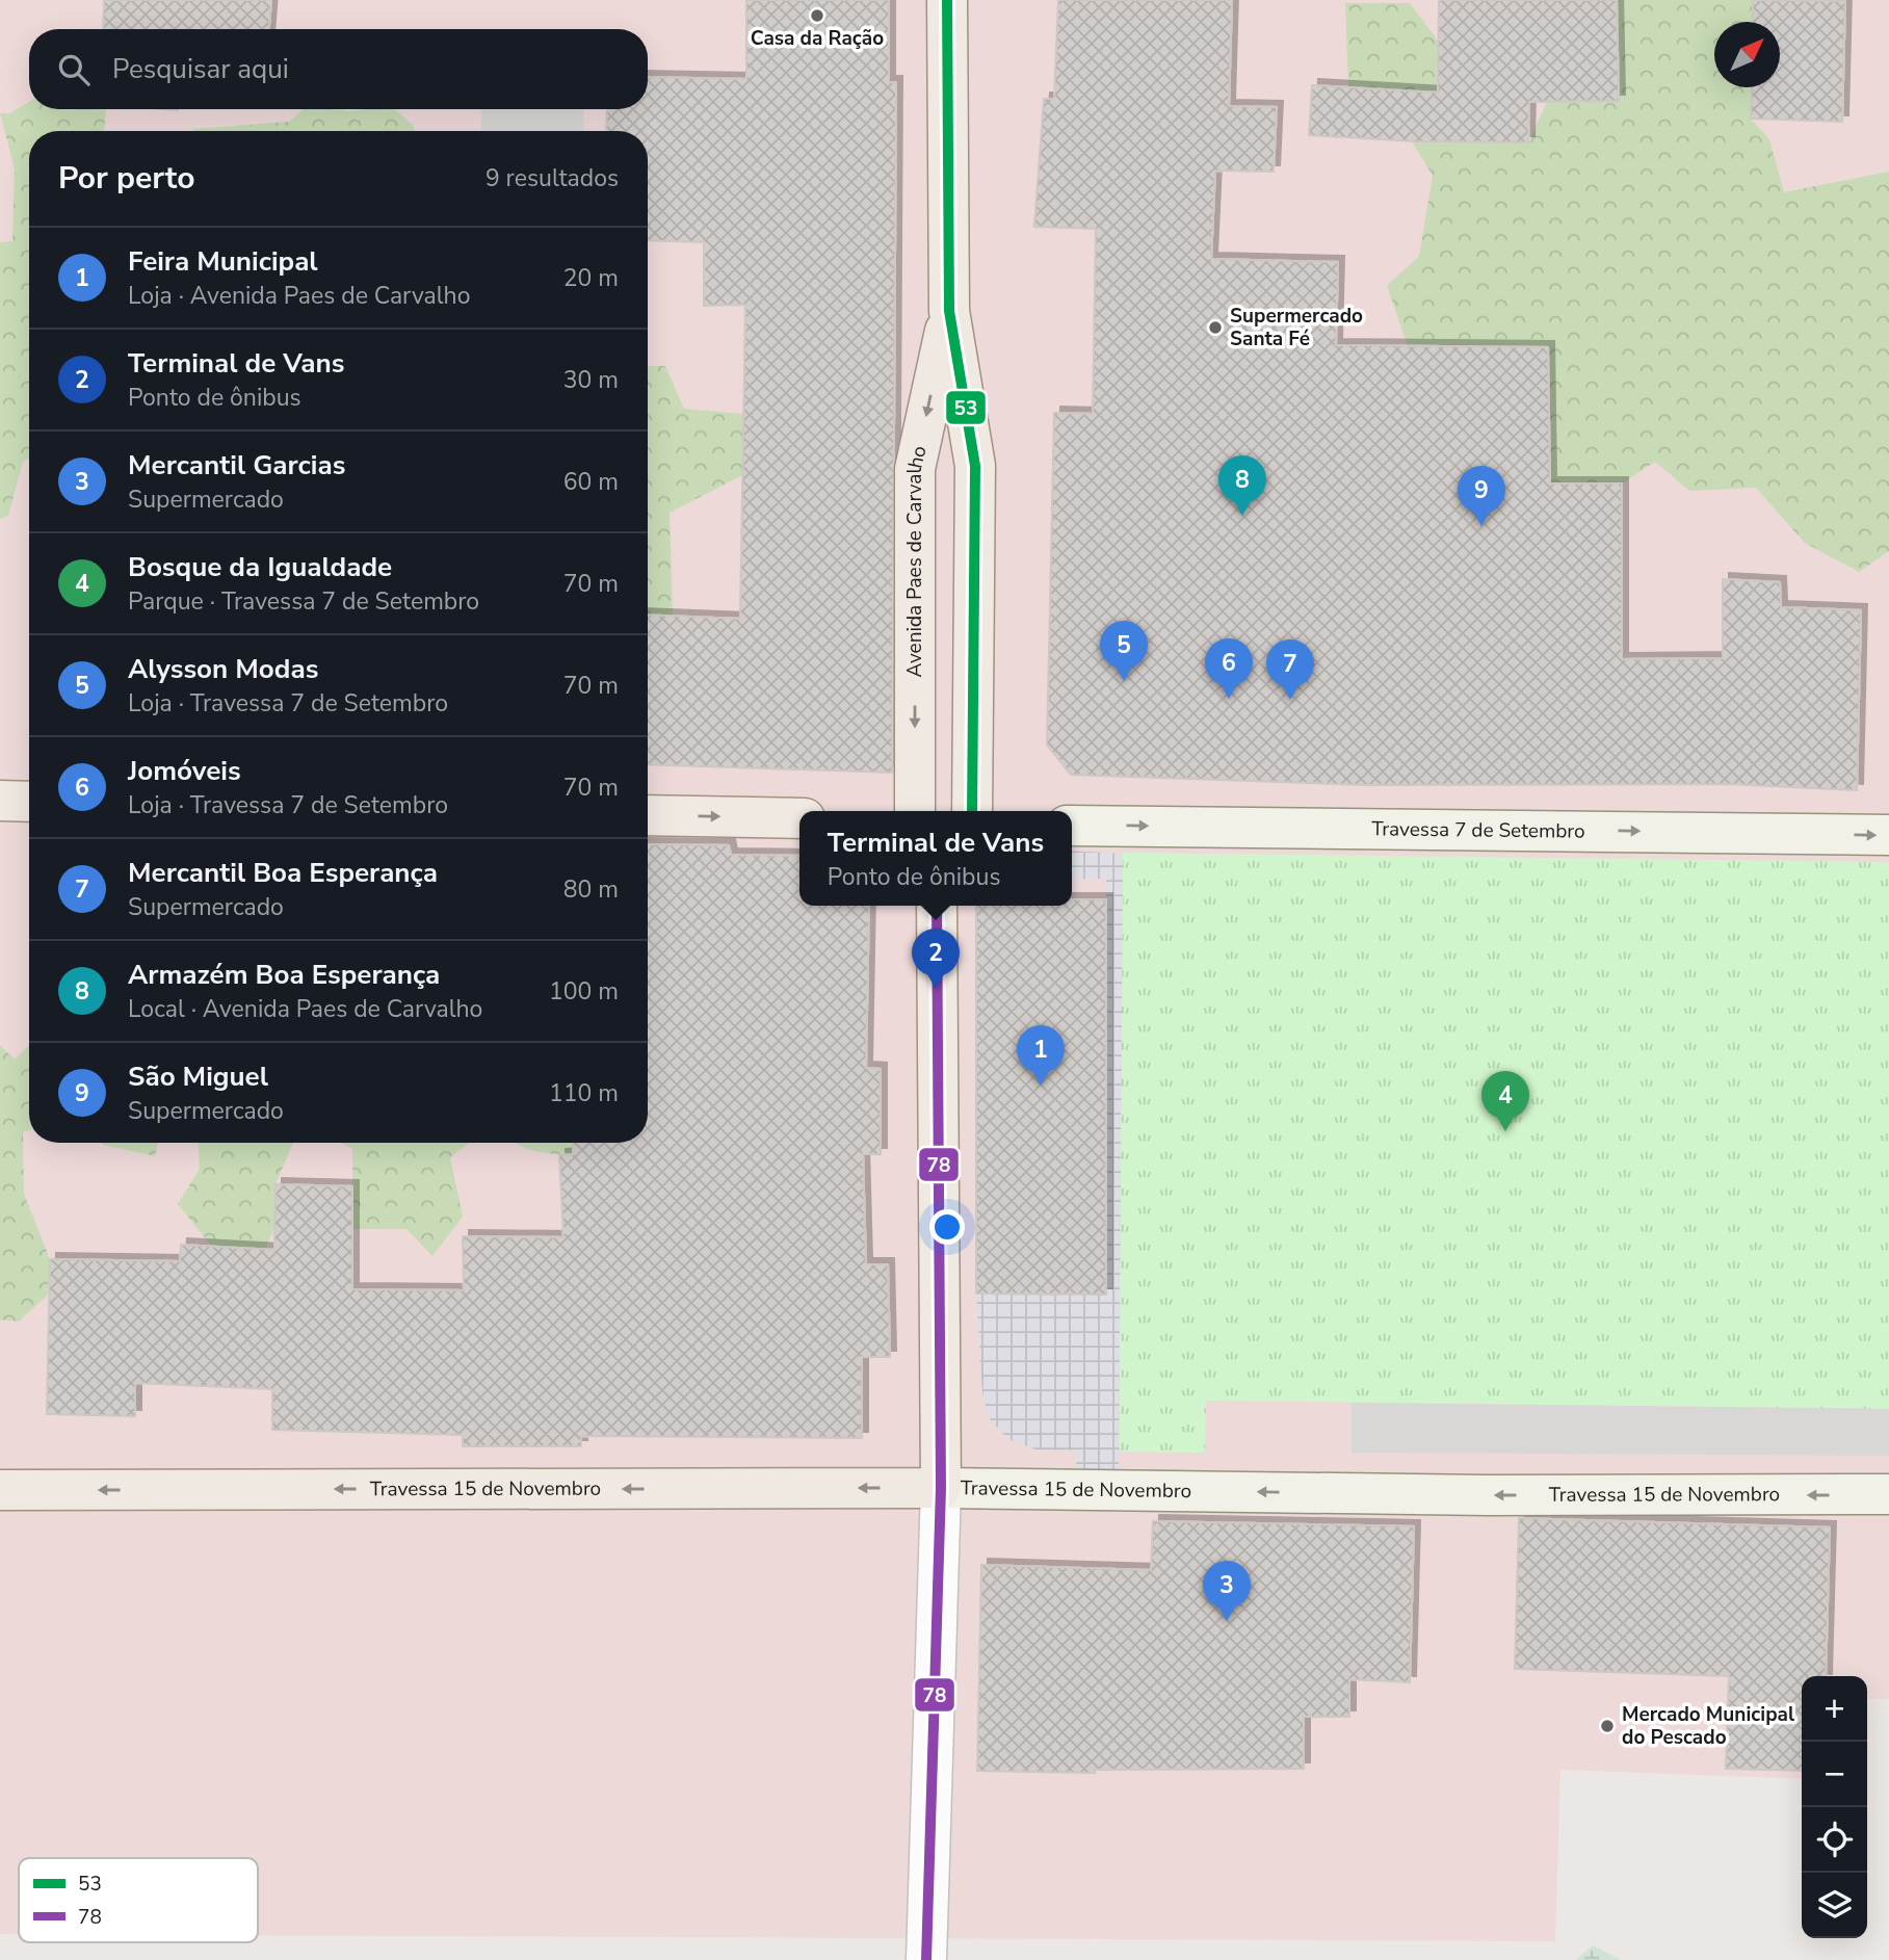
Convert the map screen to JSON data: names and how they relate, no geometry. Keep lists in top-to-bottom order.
{
  "streets": {
    "main road": ["Avenida Paes de Carvalho", "Travessa 15 de Novembro"],
    "street": ["Travessa 7 de Setembro"]
  },
  "one_way": ["Travessa 7 de Setembro", "Travessa 15 de Novembro"],
  "places": ["Casa da Ração", "Supermercado Santa Fé", "Mercado Municipal do Pescado"],
  "lines": ["transit line 53", "transit line 78"],
  "legend": ["53", "78"],
  "north": "top right",
  "page": {
    "search": "Pesquisar aqui",
    "heading": ["Por perto", "9 resultados"],
    "list": [
      {
        "mark": "1",
        "name": "Feira Municipal",
        "note": "Loja · Avenida Paes de Carvalho",
        "value": "20 m"
      },
      {
        "mark": "2",
        "name": "Terminal de Vans",
        "note": "Ponto de ônibus",
        "value": "30 m"
      },
      {
        "mark": "3",
        "name": "Mercantil Garcias",
        "note": "Supermercado",
        "value": "60 m"
      },
      {
        "mark": "4",
        "name": "Bosque da Igualdade",
        "note": "Parque · Travessa 7 de Setembro",
        "value": "70 m"
      },
      {
        "mark": "5",
        "name": "Alysson Modas",
        "note": "Loja · Travessa 7 de Setembro",
        "value": "70 m"
      },
      {
        "mark": "6",
        "name": "Jomóveis",
        "note": "Loja · Travessa 7 de Setembro",
        "value": "70 m"
      },
      {
        "mark": "7",
        "name": "Mercantil Boa Esperança",
        "note": "Supermercado",
        "value": "80 m"
      },
      {
        "mark": "8",
        "name": "Armazém Boa Esperança",
        "note": "Local · Avenida Paes de Carvalho",
        "value": "100 m"
      },
      {
        "mark": "9",
        "name": "São Miguel",
        "note": "Supermercado",
        "value": "110 m"
      }
    ],
    "pins": [
      "8",
      "9",
      "5",
      "6",
      "7",
      "2",
      "1",
      "4",
      "3"
    ],
    "popup": ["Terminal de Vans", "Ponto de ônibus"],
    "map_buttons": ["+", "−"]
  }
}
